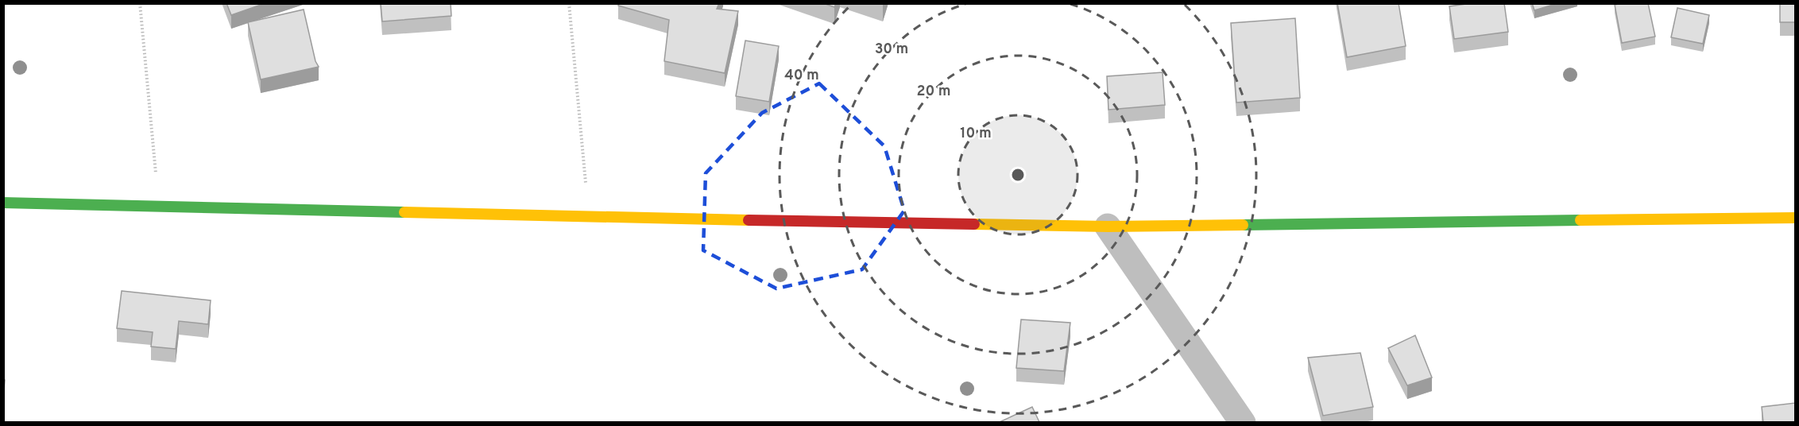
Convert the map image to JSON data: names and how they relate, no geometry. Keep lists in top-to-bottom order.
{
  "rings": [
    "30 m",
    "40 m",
    "20 m",
    "10 m"
  ]
}
